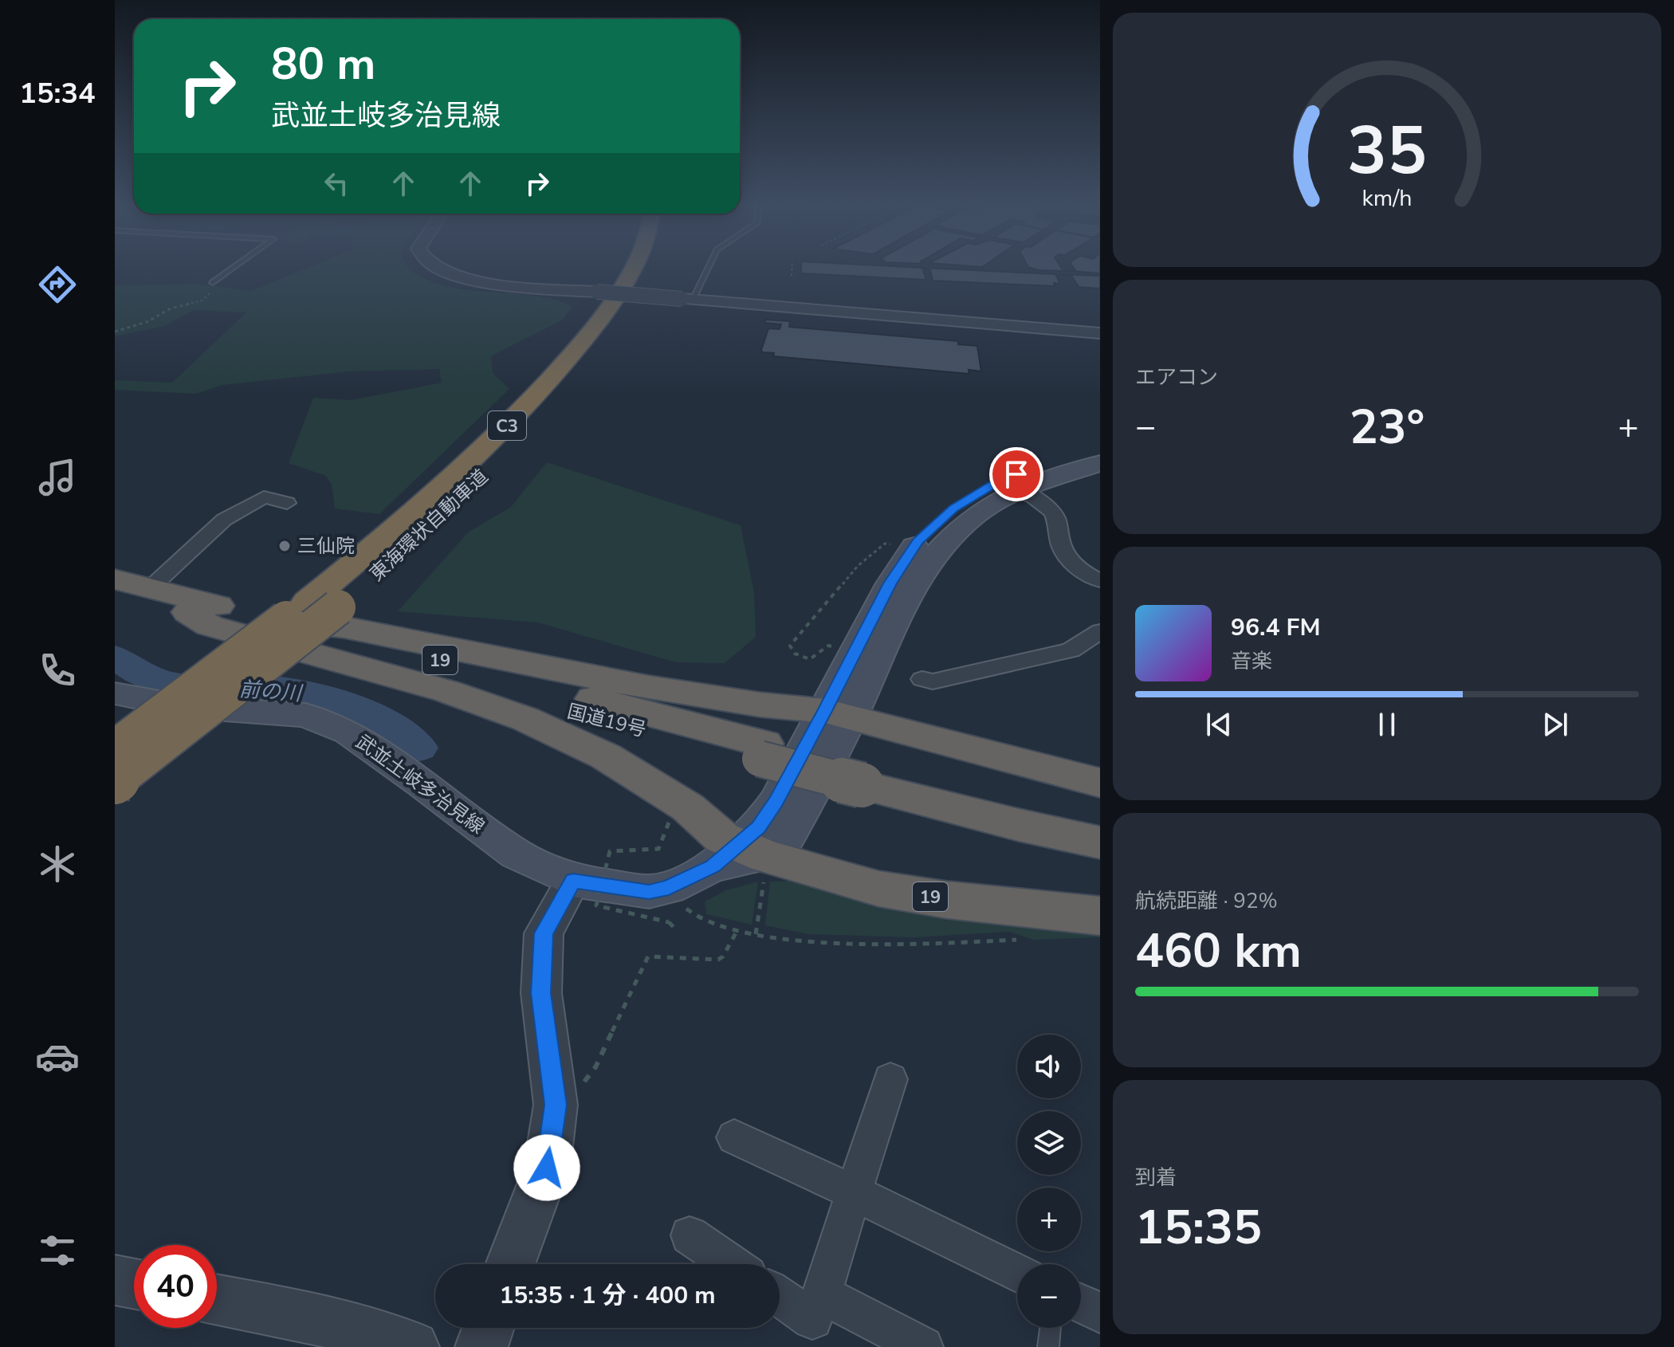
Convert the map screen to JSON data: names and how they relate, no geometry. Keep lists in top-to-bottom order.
{
  "streets": {
    "highway": [
      "C3",
      "東海環状自動車道",
      "19",
      "国道19号"
    ],
    "main road": ["武並土岐多治見線"]
  },
  "crossings": [
    ["東海環状自動車道", "19"],
    ["東海環状自動車道", "国道19号"],
    ["19", "国道19号"],
    ["19", "武並土岐多治見線"]
  ],
  "water": ["前の川"],
  "places": ["三仙院"],
  "page": {
    "tabs": "15:34",
    "turn": ["80 m", "武並土岐多治見線"],
    "tile": [
      "エアコン",
      ["航続距離 · 92%", "460 km"],
      ["到着", "15:35"]
    ],
    "heat": ["−", "23°", "+"],
    "song": ["96.4 FM", "音楽"],
    "map_buttons": ["+", "−"],
    "limit": "40",
    "trip": "15:35 · 1 分 · 400 m",
    "gauge": ["35", "km/h"]
  }
}
